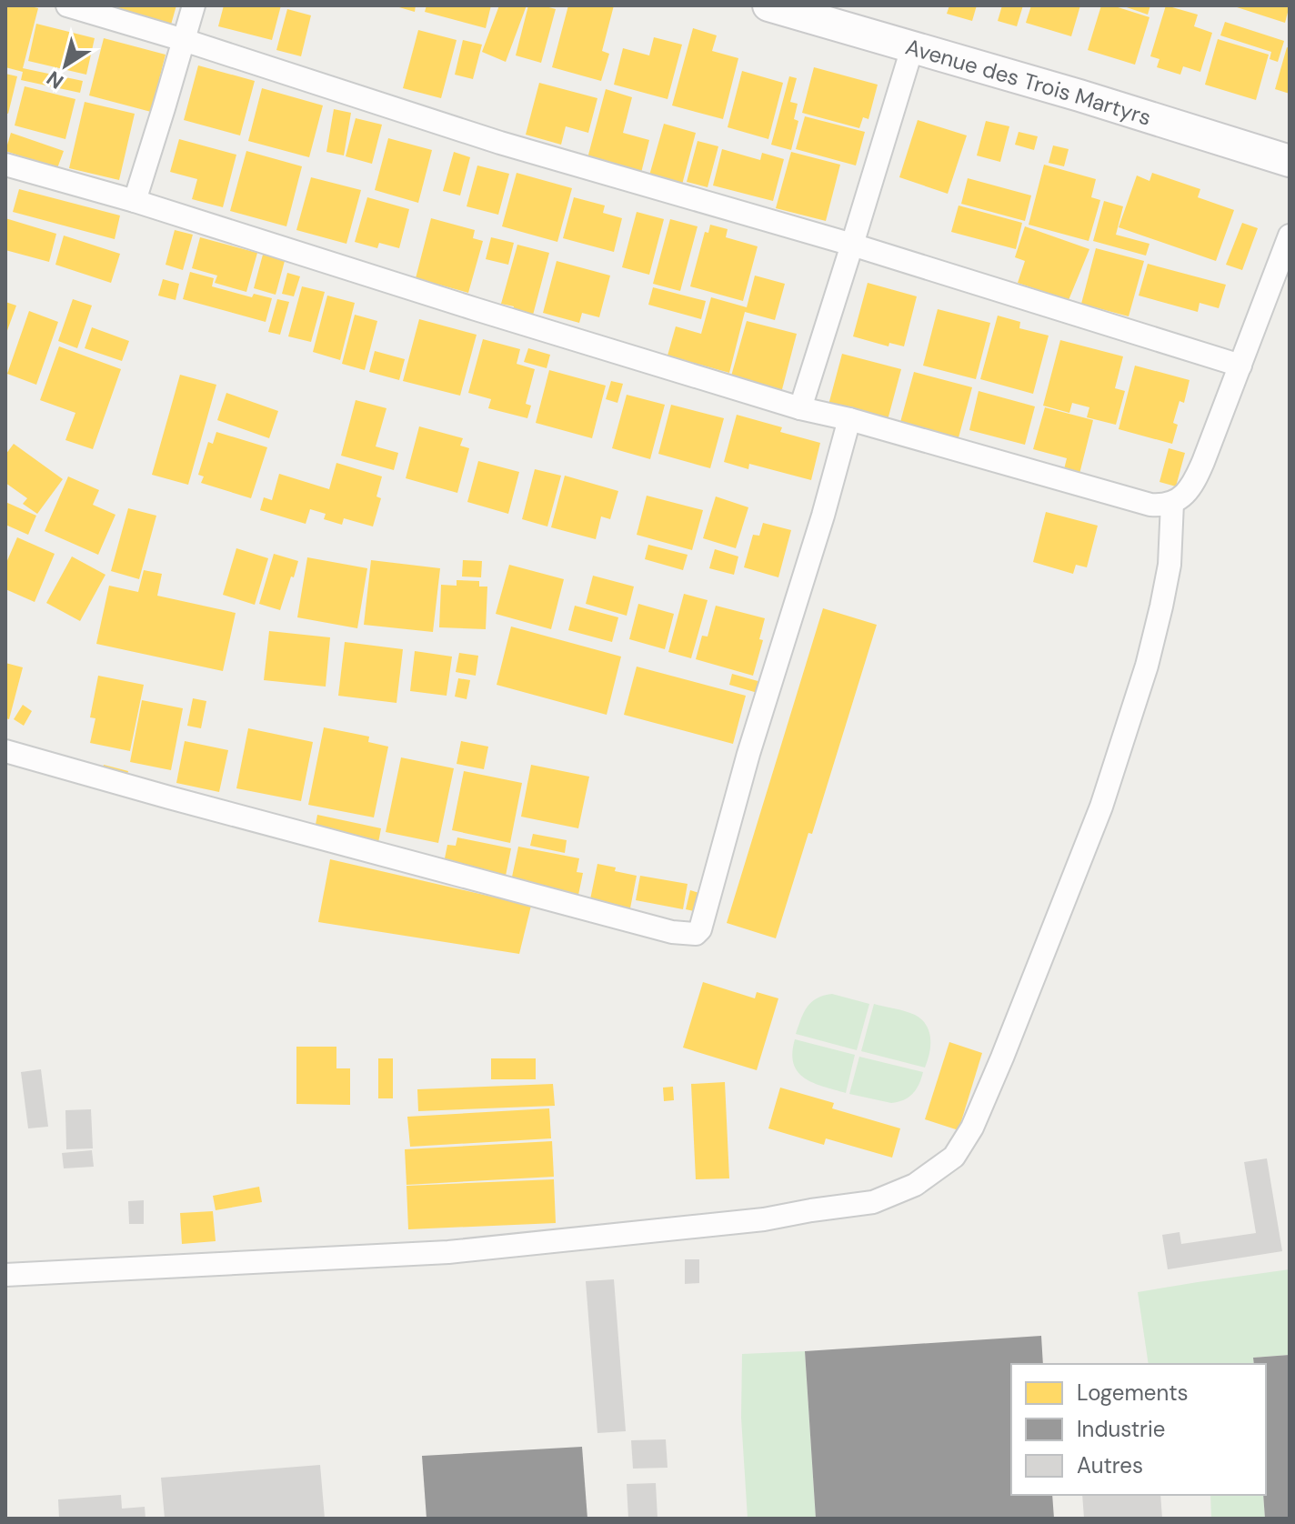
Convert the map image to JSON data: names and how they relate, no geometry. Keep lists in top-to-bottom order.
{
  "streets": {
    "main road": ["Avenue des Trois Martyrs"]
  },
  "legend": ["Logements", "Industrie", "Autres"],
  "north": "bottom left"
}
